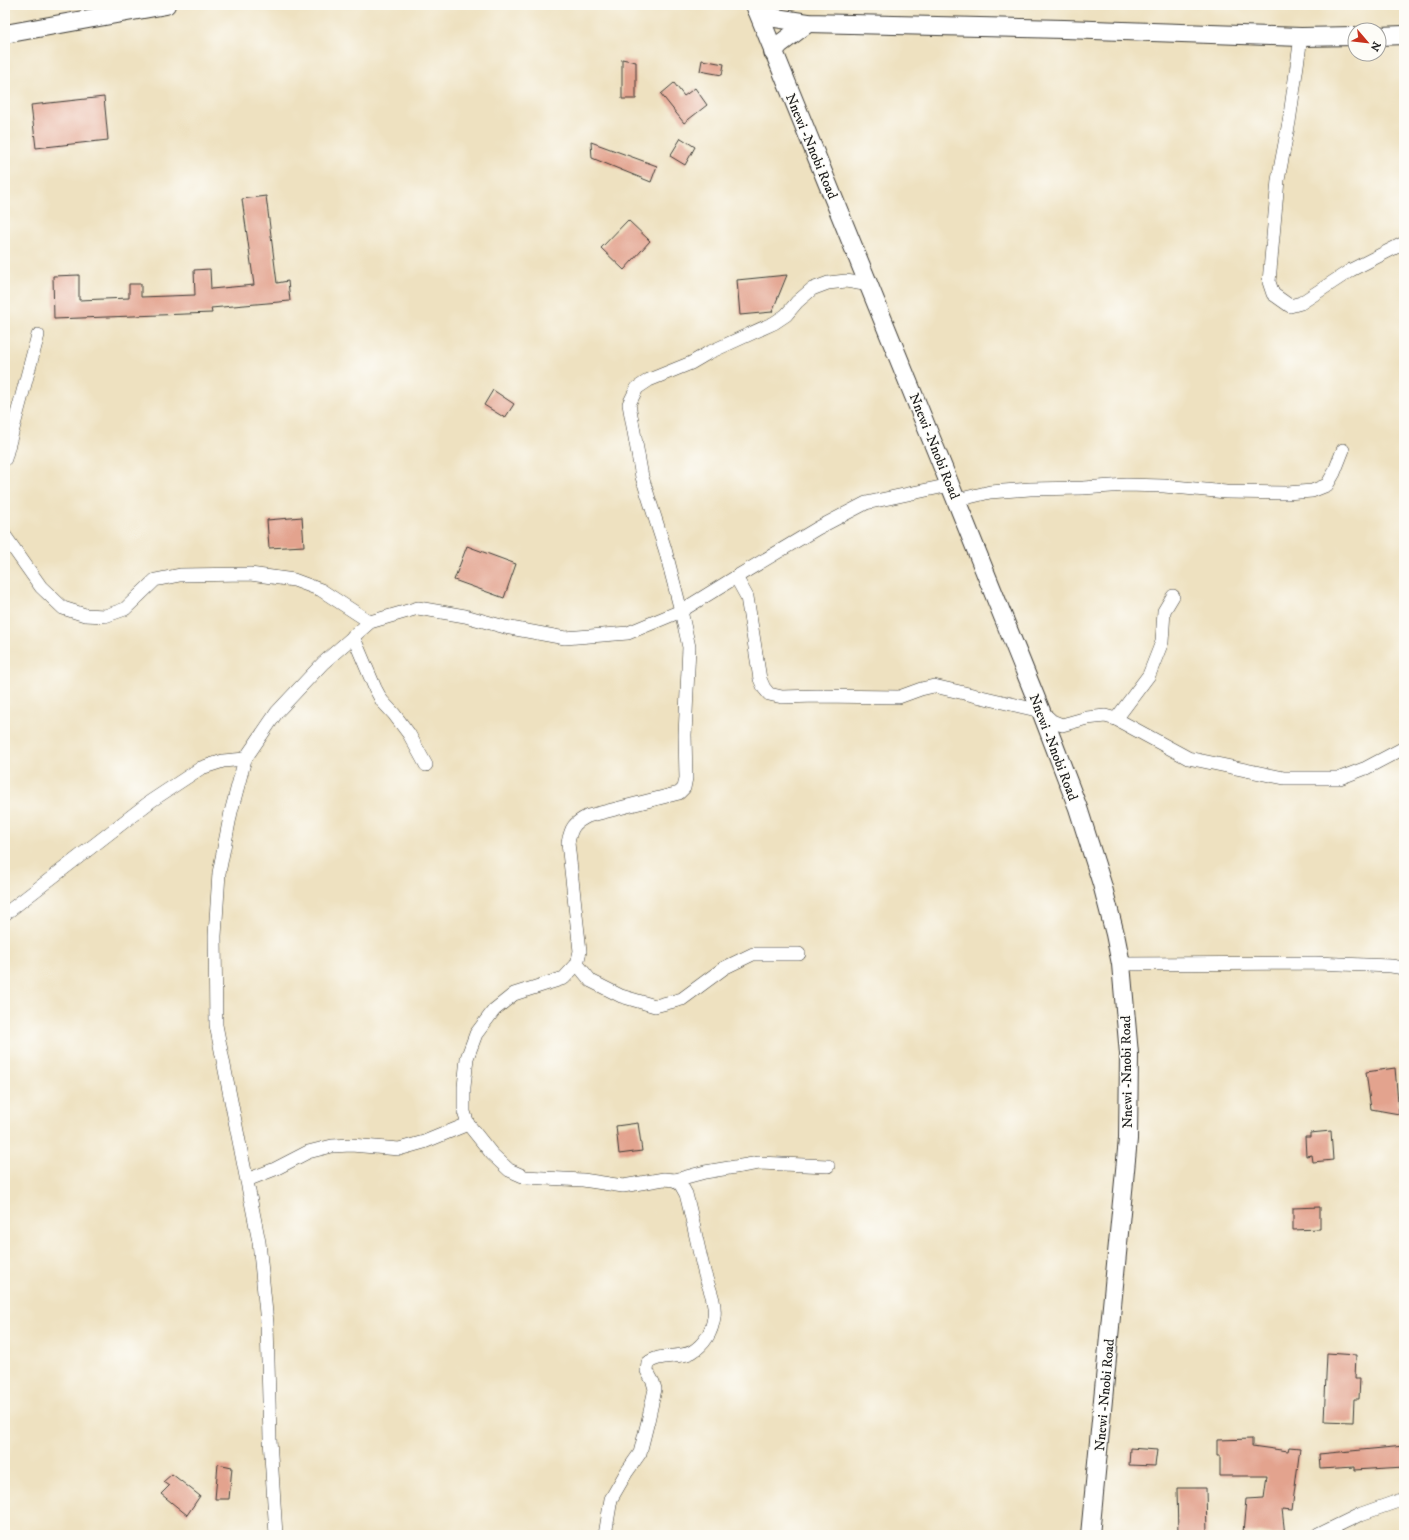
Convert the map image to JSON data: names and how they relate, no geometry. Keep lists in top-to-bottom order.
{
  "streets": {
    "main road": ["Nnewi -Nnobi Road"]
  },
  "north": "bottom right"
}
